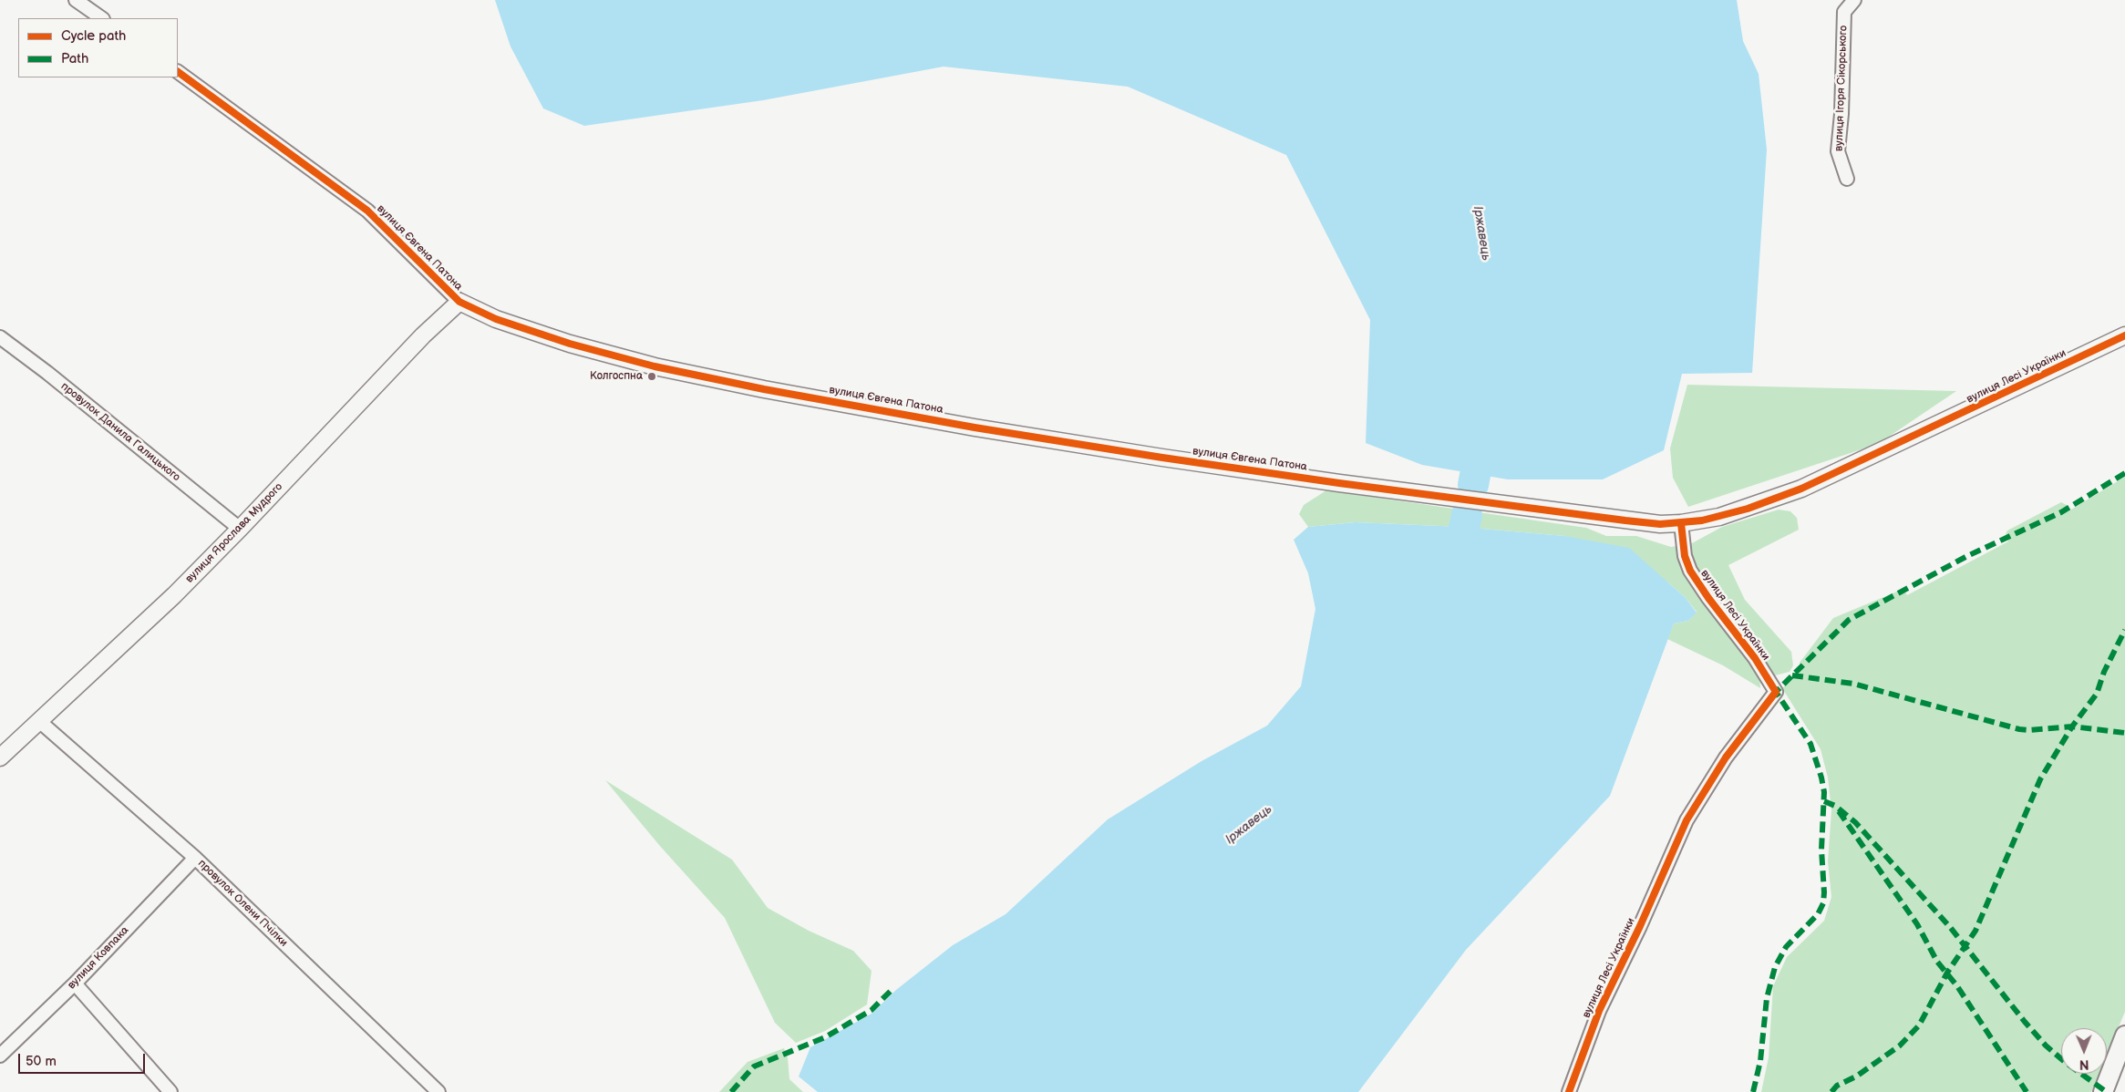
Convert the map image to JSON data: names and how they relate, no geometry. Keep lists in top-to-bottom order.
{
  "streets": {
    "street": [
      "вулиця Ігоря Сікорського",
      "вулиця Євгена Патона",
      "вулиця Лесі Українки",
      "провулок Данила Галицького",
      "вулиця Ярослава Мудрого",
      "провулок Олени Пчілки",
      "вулиця Ковпака"
    ]
  },
  "crossings": [
    ["вулиця Євгена Патона", "вулиця Лесі Українки"],
    ["вулиця Євгена Патона", "вулиця Ярослава Мудрого"],
    ["провулок Данила Галицького", "вулиця Ярослава Мудрого"],
    ["вулиця Ярослава Мудрого", "провулок Олени Пчілки"],
    ["провулок Олени Пчілки", "вулиця Ковпака"]
  ],
  "water": ["Іржавець"],
  "places": ["Колгоспна"],
  "legend": ["Cycle path", "Path"],
  "scale_bar": "50 m",
  "north": "bottom"
}
